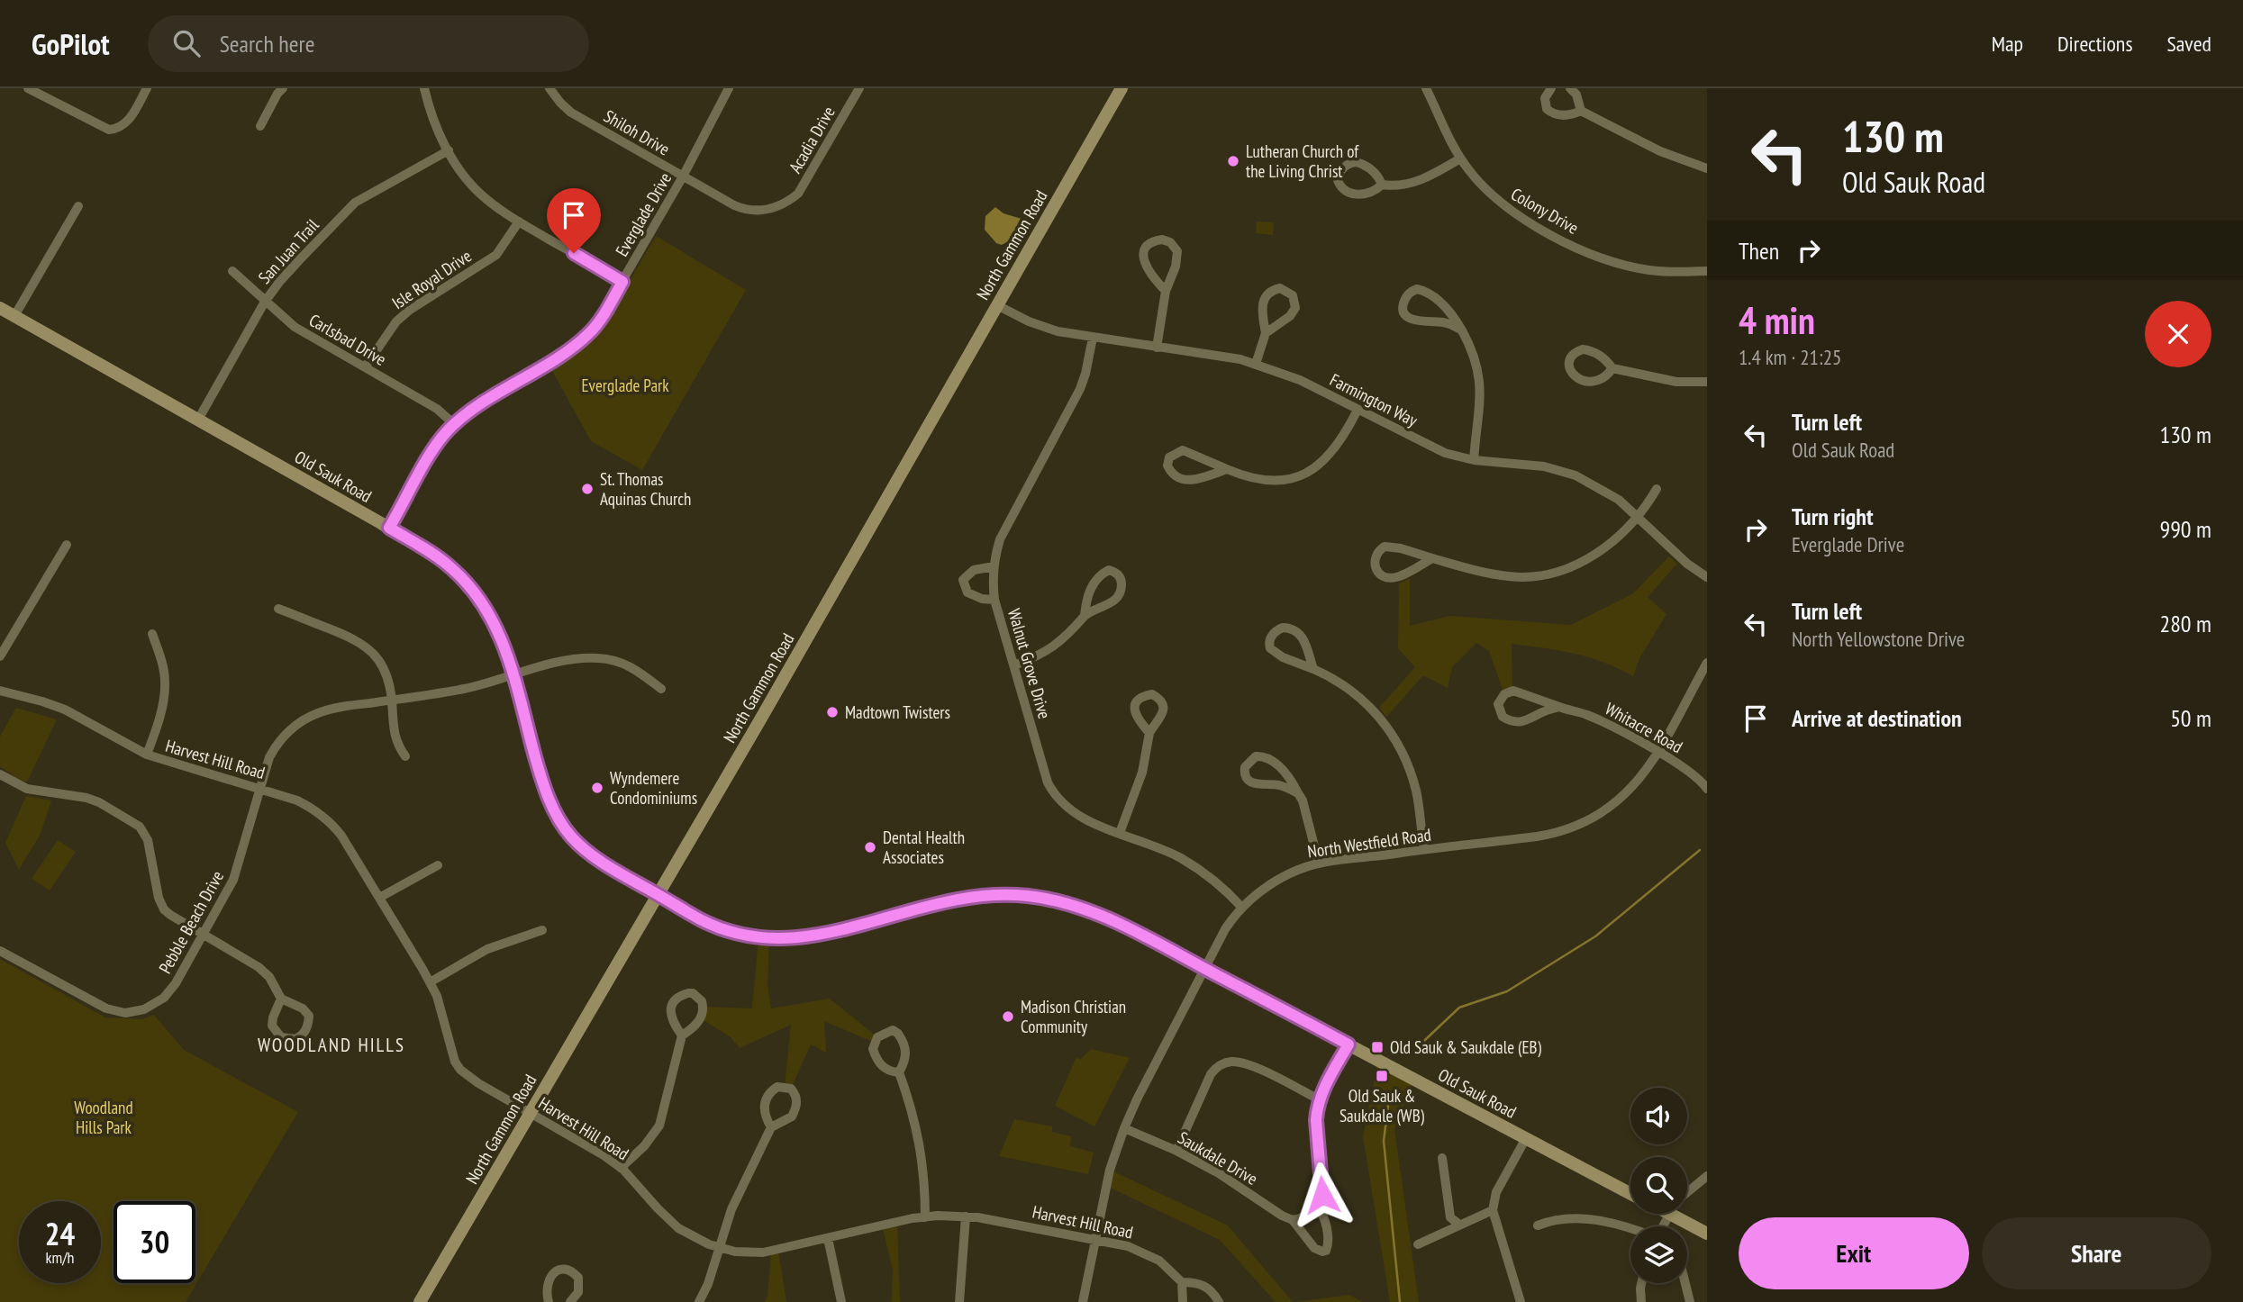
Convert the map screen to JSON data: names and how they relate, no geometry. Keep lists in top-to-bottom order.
{
  "streets": {
    "street": [
      "Shiloh Drive",
      "Acadia Drive",
      "Colony Drive",
      "Everglade Drive",
      "North Gammon Road",
      "San Juan Trail",
      "Isle Royal Drive",
      "Carlsbad Drive",
      "Farmington Way",
      "Old Sauk Road",
      "Walnut Grove Drive",
      "Whitacre Road",
      "Harvest Hill Road",
      "North Westfield Road",
      "Pebble Beach Drive",
      "Saukdale Drive"
    ]
  },
  "crossings": [
    ["Shiloh Drive", "Acadia Drive"],
    ["Shiloh Drive", "Everglade Drive"],
    ["Acadia Drive", "Everglade Drive"],
    ["Everglade Drive", "Carlsbad Drive"],
    ["Everglade Drive", "Old Sauk Road"],
    ["North Gammon Road", "Farmington Way"],
    ["North Gammon Road", "Old Sauk Road"],
    ["North Gammon Road", "Harvest Hill Road"],
    ["San Juan Trail", "Carlsbad Drive"],
    ["San Juan Trail", "Old Sauk Road"],
    ["Isle Royal Drive", "Carlsbad Drive"],
    ["Farmington Way", "Walnut Grove Drive"],
    ["Old Sauk Road", "North Westfield Road"],
    ["Old Sauk Road", "Pebble Beach Drive"],
    ["Walnut Grove Drive", "North Westfield Road"],
    ["Whitacre Road", "North Westfield Road"],
    ["Harvest Hill Road", "North Westfield Road"],
    ["Harvest Hill Road", "Pebble Beach Drive"],
    ["North Westfield Road", "Saukdale Drive"]
  ],
  "districts": ["WOODLAND HILLS"],
  "parks": ["Everglade Park", "Woodland Hills Park"],
  "places": {
    "other": [
      "Lutheran Church of the Living Christ",
      "St. Thomas Aquinas Church",
      "Madtown Twisters",
      "Wyndemere Condominiums",
      "Dental Health Associates",
      "Madison Christian Community"
    ],
    "transit": ["Old Sauk & Saukdale (EB)", "Old Sauk & Saukdale (WB)"]
  },
  "page": {
    "header": "GoPilot",
    "search": "Search here",
    "nav": ["Map", "Directions", "Saved"],
    "turn": ["130 m", "Old Sauk Road"],
    "then": "Then",
    "heading": ["4 min", "1.4 km · 21:25"],
    "list": [
      {
        "name": "Turn left",
        "note": "Old Sauk Road",
        "value": "130 m"
      },
      {
        "name": "Turn right",
        "note": "Everglade Drive",
        "value": "990 m"
      },
      {
        "name": "Turn left",
        "note": "North Yellowstone Drive",
        "value": "280 m"
      },
      {
        "name": "Arrive at destination",
        "value": "50 m"
      }
    ],
    "speed": "24 km/h",
    "limit": "30",
    "buttons": ["Exit", "Share"]
  }
}
